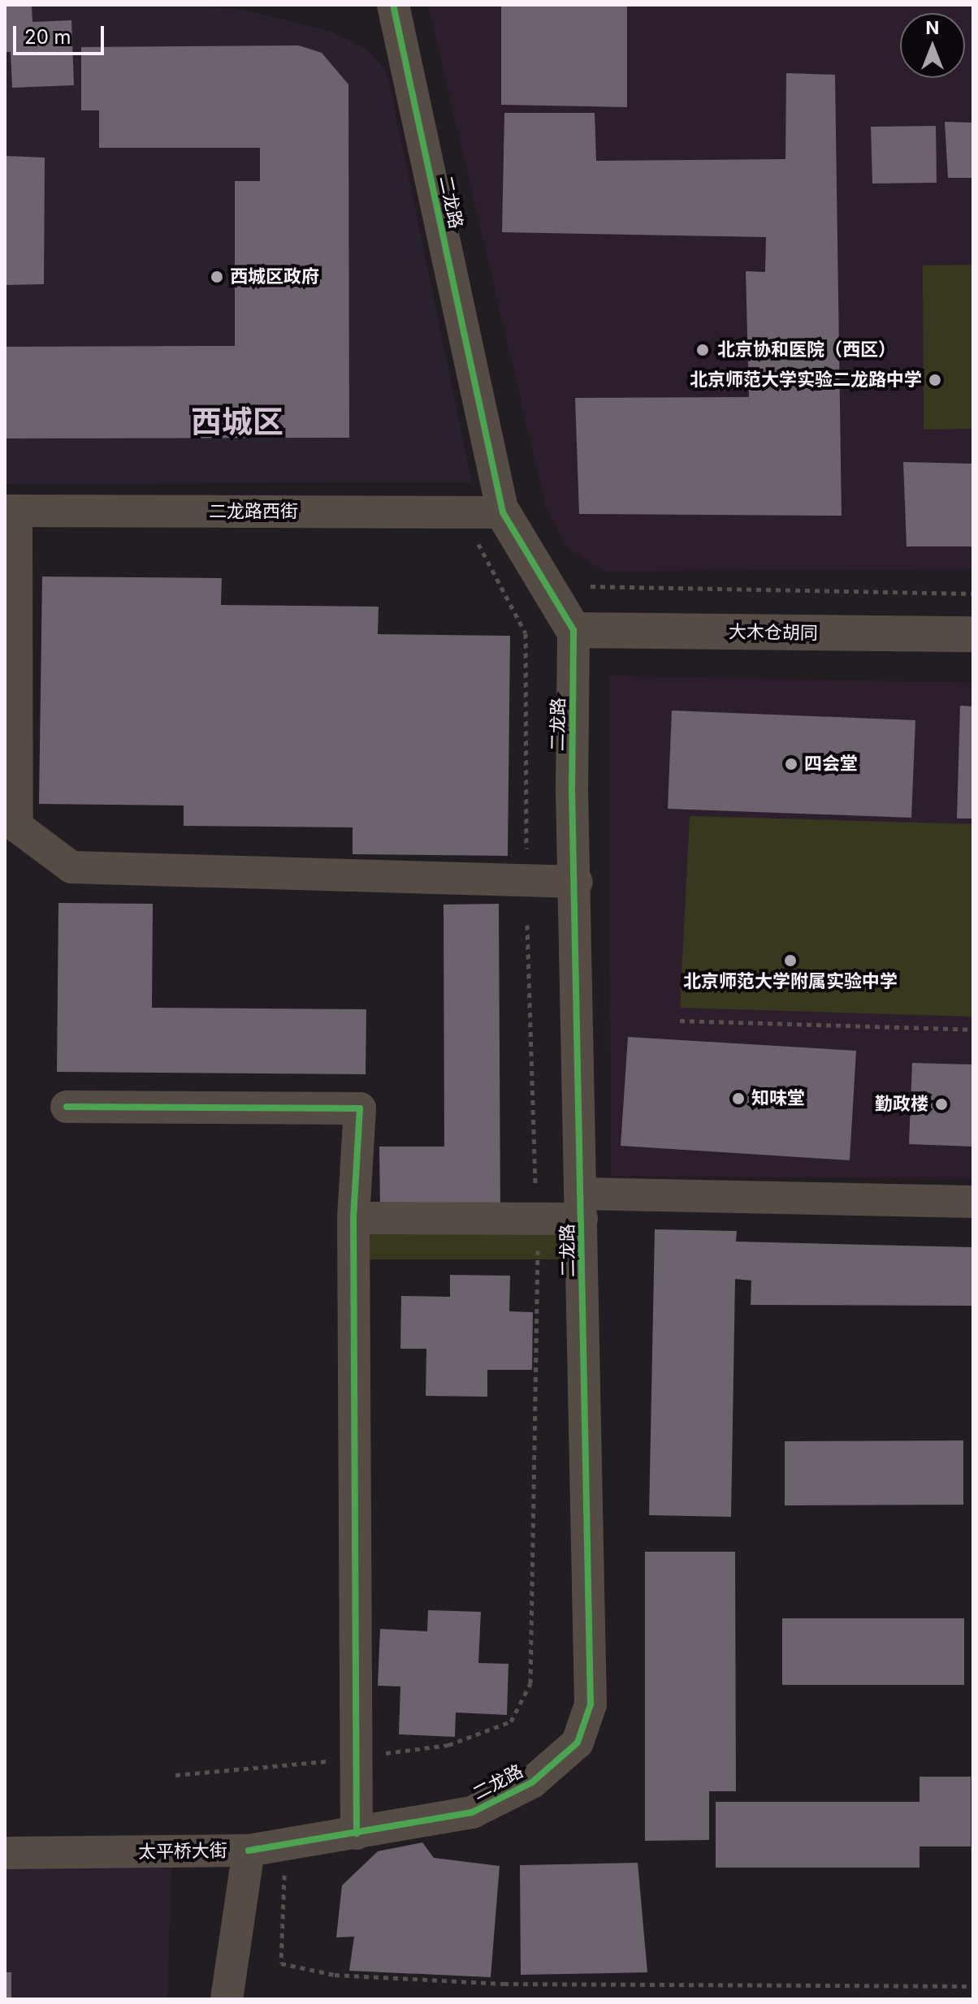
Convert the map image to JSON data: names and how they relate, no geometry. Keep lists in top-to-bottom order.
{
  "streets": {
    "street": [
      "二龙路",
      "二龙路西街",
      "大木仓胡同",
      "太平桥大街"
    ]
  },
  "crossings": [
    ["二龙路", "二龙路西街"],
    ["二龙路", "大木仓胡同"],
    ["二龙路", "太平桥大街"]
  ],
  "districts": ["西城区"],
  "places": [
    "西城区政府",
    "北京协和医院（西区）",
    "北京师范大学实验二龙路中学",
    "四会堂",
    "北京师范大学附属实验中学",
    "知味堂",
    "勤政楼"
  ],
  "scale_bar": "20 m",
  "north": "top"
}
